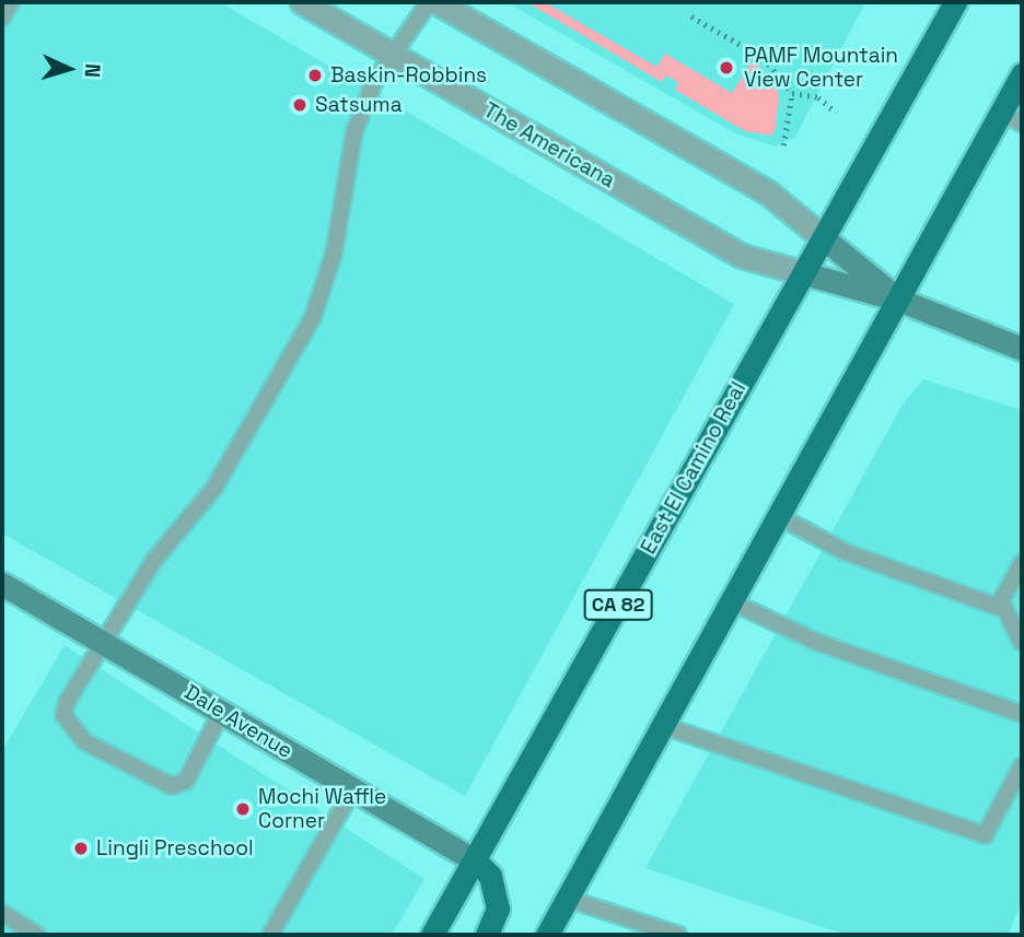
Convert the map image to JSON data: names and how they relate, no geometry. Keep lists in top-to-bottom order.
{
  "streets": {
    "main road": ["East El Camino Real", "CA 82"],
    "street": ["The Americana", "Dale Avenue"]
  },
  "crossings": [
    ["The Americana", "East El Camino Real"],
    ["East El Camino Real", "Dale Avenue"]
  ],
  "places": [
    "PAMF Mountain View Center",
    "Baskin-Robbins",
    "Satsuma",
    "Mochi Waffle Corner",
    "Lingli Preschool"
  ],
  "north": "right"
}
